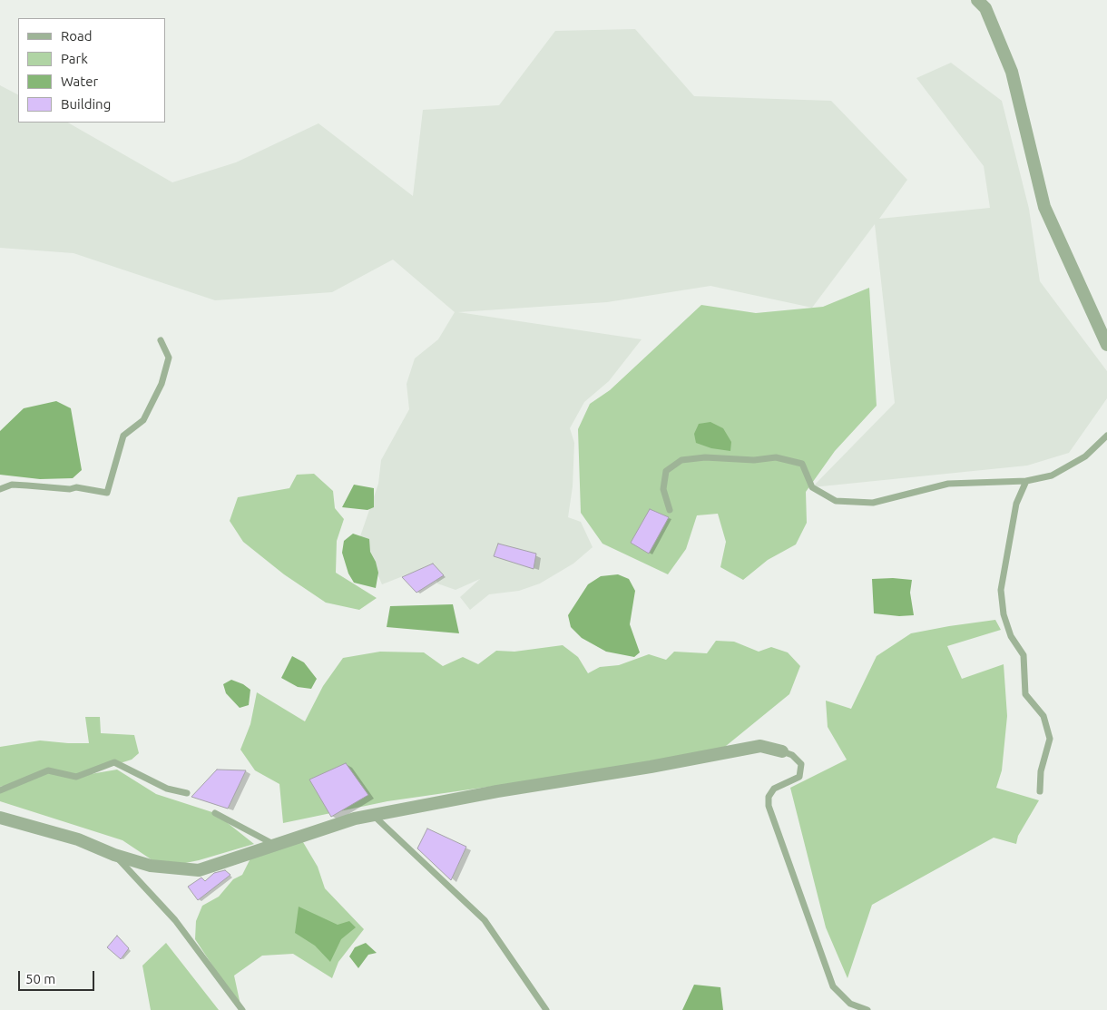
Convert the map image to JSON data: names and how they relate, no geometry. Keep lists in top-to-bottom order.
{
  "legend": [
    "Road",
    "Park",
    "Water",
    "Building"
  ],
  "scale_bar": "50 m"
}
